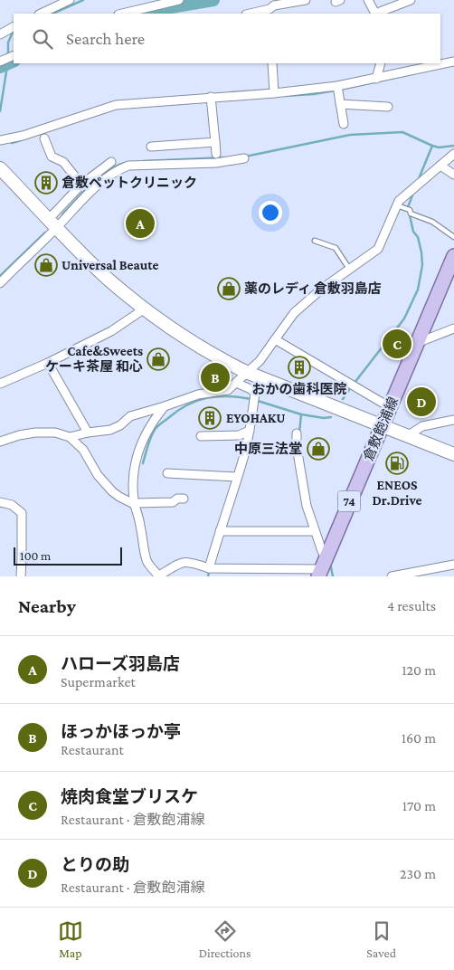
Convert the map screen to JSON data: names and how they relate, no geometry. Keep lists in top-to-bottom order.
{
  "streets": {
    "main road": ["倉敷飽浦線", "74"]
  },
  "places": {
    "building": ["倉敷ペットクリニック", "おかの歯科医院", "EYOHAKU"],
    "shop": [
      "Universal Beaute",
      "薬のレディ 倉敷羽島店",
      "Cafe&Sweets ケーキ茶屋 和心",
      "中原三法堂"
    ],
    "fuel station": ["ENEOS Dr.Drive"]
  },
  "scale_bar": "100 m",
  "page": {
    "search": "Search here",
    "pins": [
      "A",
      "C",
      "B",
      "D"
    ],
    "scale": "100 m",
    "heading": ["Nearby", "4 results"],
    "list": [
      {
        "mark": "A",
        "name": "ハローズ羽島店",
        "note": "Supermarket",
        "value": "120 m"
      },
      {
        "mark": "B",
        "name": "ほっかほっか亭",
        "note": "Restaurant",
        "value": "160 m"
      },
      {
        "mark": "C",
        "name": "焼肉食堂ブリスケ",
        "note": "Restaurant · 倉敷飽浦線",
        "value": "170 m"
      },
      {
        "mark": "D",
        "name": "とりの助",
        "note": "Restaurant · 倉敷飽浦線",
        "value": "230 m"
      }
    ],
    "nav": ["Map", "Directions", "Saved"]
  }
}
